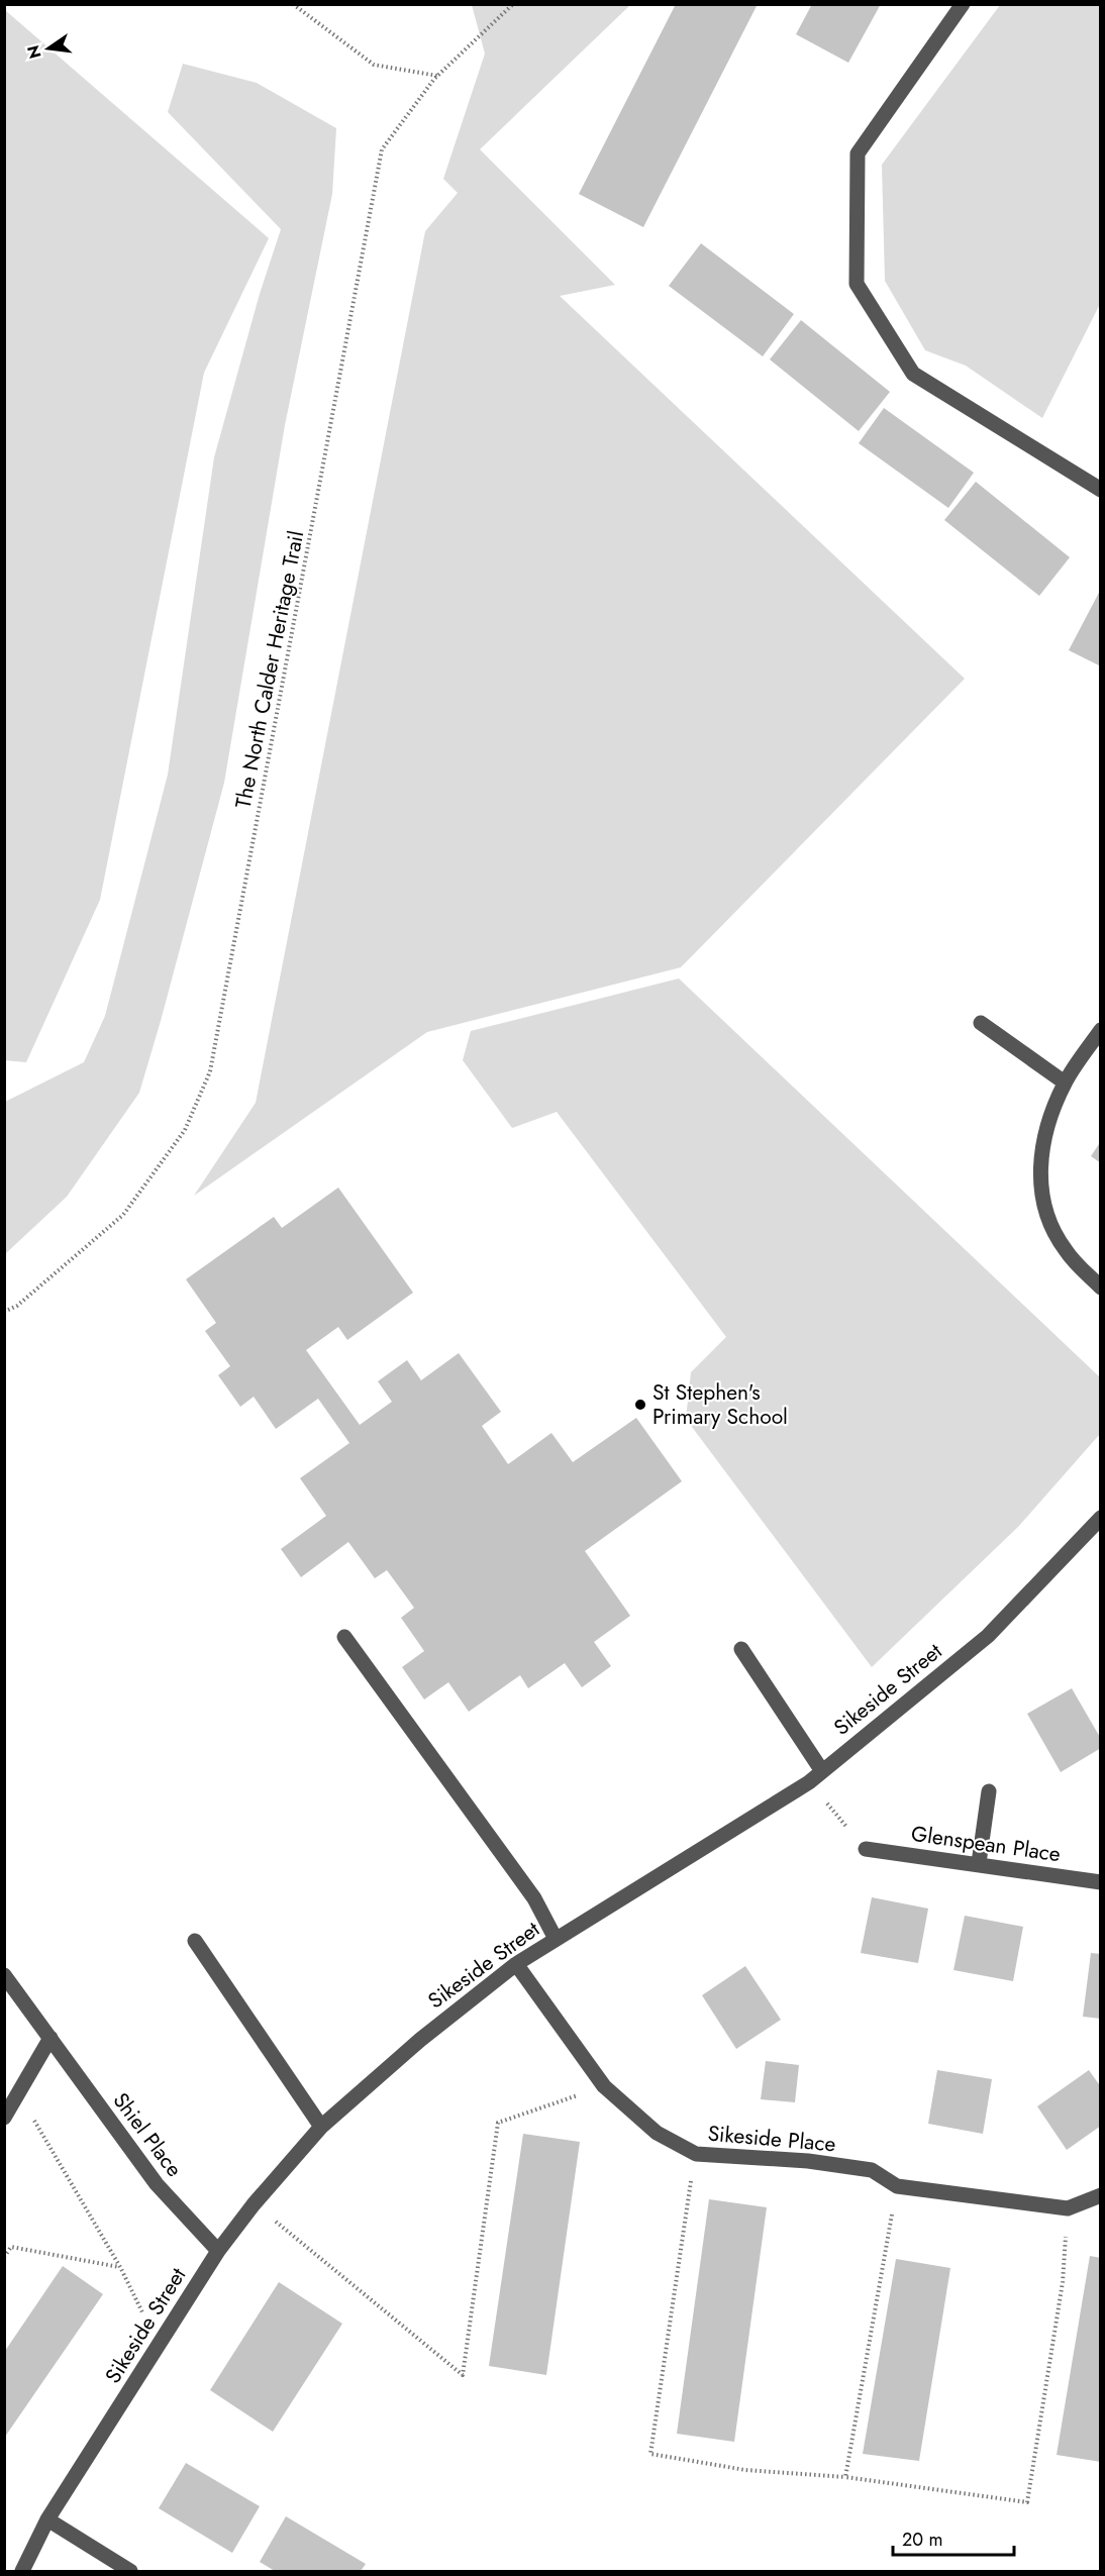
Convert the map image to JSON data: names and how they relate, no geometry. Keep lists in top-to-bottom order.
{
  "streets": {
    "street": [
      "Sikeside Street",
      "Glenspean Place",
      "Shiel Place",
      "Sikeside Place"
    ],
    "path": ["The North Calder Heritage Trail"]
  },
  "crossings": [
    ["Sikeside Street", "Shiel Place"],
    ["Sikeside Street", "Sikeside Place"]
  ],
  "places": ["St Stephen's Primary School"],
  "scale_bar": "20 m",
  "north": "left"
}
